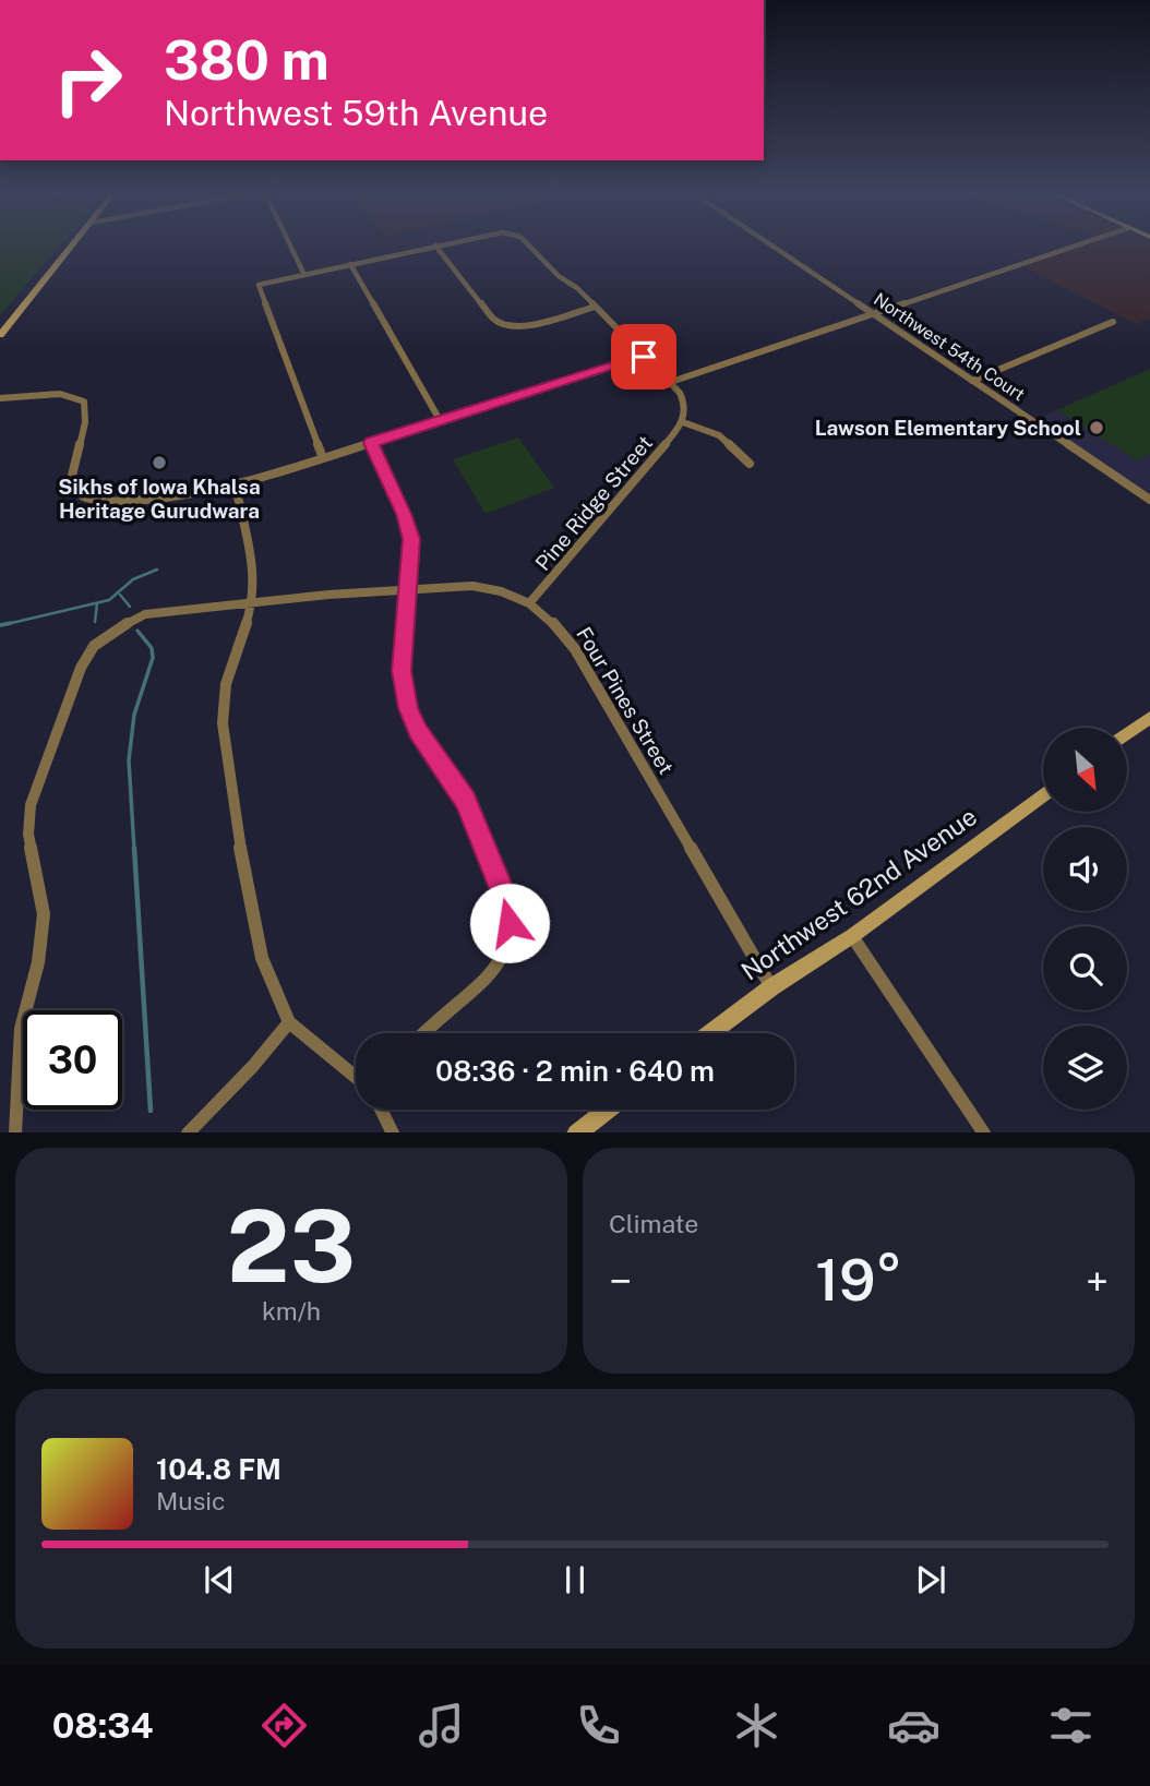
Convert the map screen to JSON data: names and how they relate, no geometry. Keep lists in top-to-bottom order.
{
  "streets": {
    "main road": ["Northwest 62nd Avenue"],
    "street": ["Northwest 54th Court", "Pine Ridge Street", "Four Pines Street"]
  },
  "crossings": [
    ["Pine Ridge Street", "Four Pines Street"],
    ["Four Pines Street", "Northwest 62nd Avenue"]
  ],
  "places": ["Lawson Elementary School", "Sikhs of Iowa Khalsa Heritage Gurudwara"],
  "north": "bottom right",
  "page": {
    "turn": ["380 m", "Northwest 59th Avenue"],
    "limit": "30",
    "trip": "08:36 · 2 min · 640 m",
    "tile": [
      ["23", "km/h"],
      "Climate"
    ],
    "heat": ["−", "19°", "+"],
    "song": ["104.8 FM", "Music"],
    "tabs": "08:34"
  }
}
